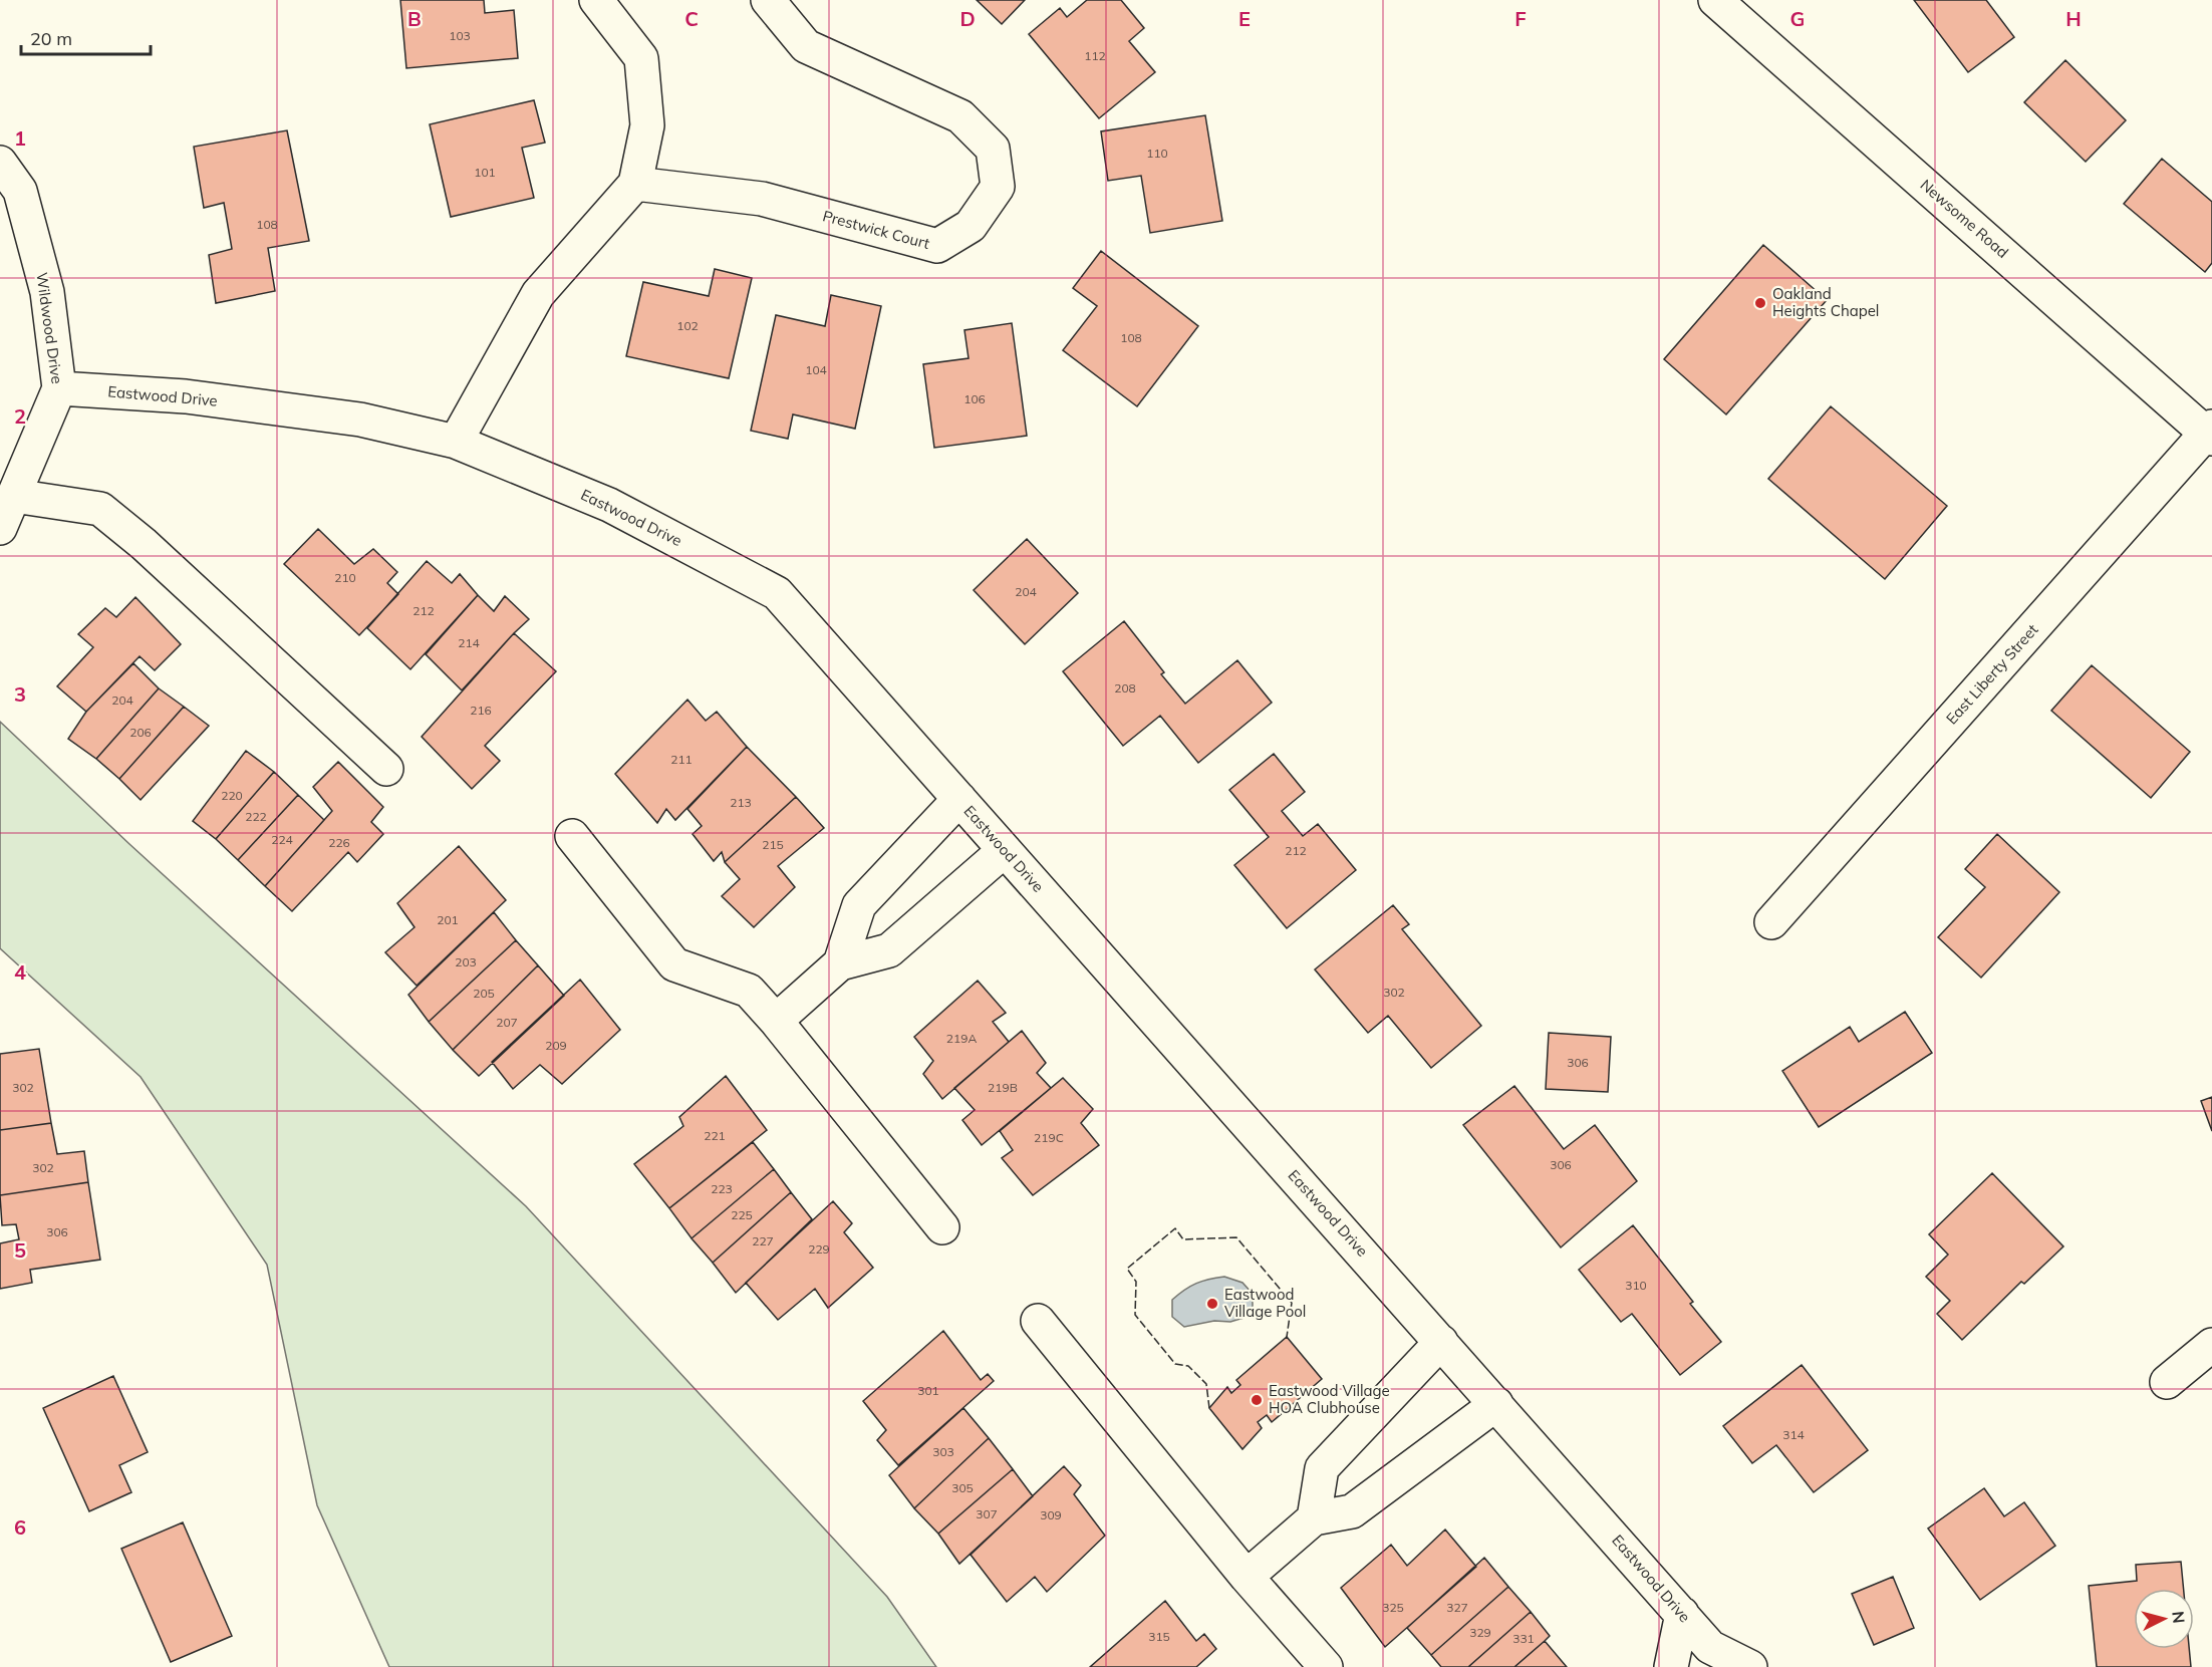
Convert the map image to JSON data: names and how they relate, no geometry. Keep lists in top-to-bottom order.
{
  "streets": {
    "street": [
      "Newsome Road",
      "Prestwick Court",
      "Wildwood Drive",
      "Eastwood Drive",
      "East Liberty Street"
    ]
  },
  "crossings": [
    ["Newsome Road", "East Liberty Street"],
    ["Wildwood Drive", "Eastwood Drive"]
  ],
  "places": ["Oakland Heights Chapel", "Eastwood Village Pool", "Eastwood Village HOA Clubhouse"],
  "house_numbers": [
    "103",
    "112",
    "110",
    "101",
    "108",
    "102",
    "108",
    "104",
    "106",
    "210",
    "204",
    "212",
    "214",
    "208",
    "204",
    "216",
    "206",
    "211",
    "220",
    "213",
    "222",
    "224",
    "226",
    "215",
    "212",
    "201",
    "203",
    "302",
    "205",
    "207",
    "219A",
    "209",
    "306",
    "302",
    "219B",
    "221",
    "219C",
    "306",
    "302",
    "223",
    "225",
    "306",
    "227",
    "229",
    "310",
    "301",
    "314",
    "303",
    "305",
    "307",
    "309",
    "325",
    "327",
    "329",
    "315",
    "331"
  ],
  "scale_bar": "20 m",
  "north": "right",
  "grid": {
    "columns": [
      "B",
      "C",
      "D",
      "E",
      "F",
      "G",
      "H"
    ],
    "rows": [
      "1",
      "2",
      "3",
      "4",
      "5",
      "6"
    ]
  }
}
